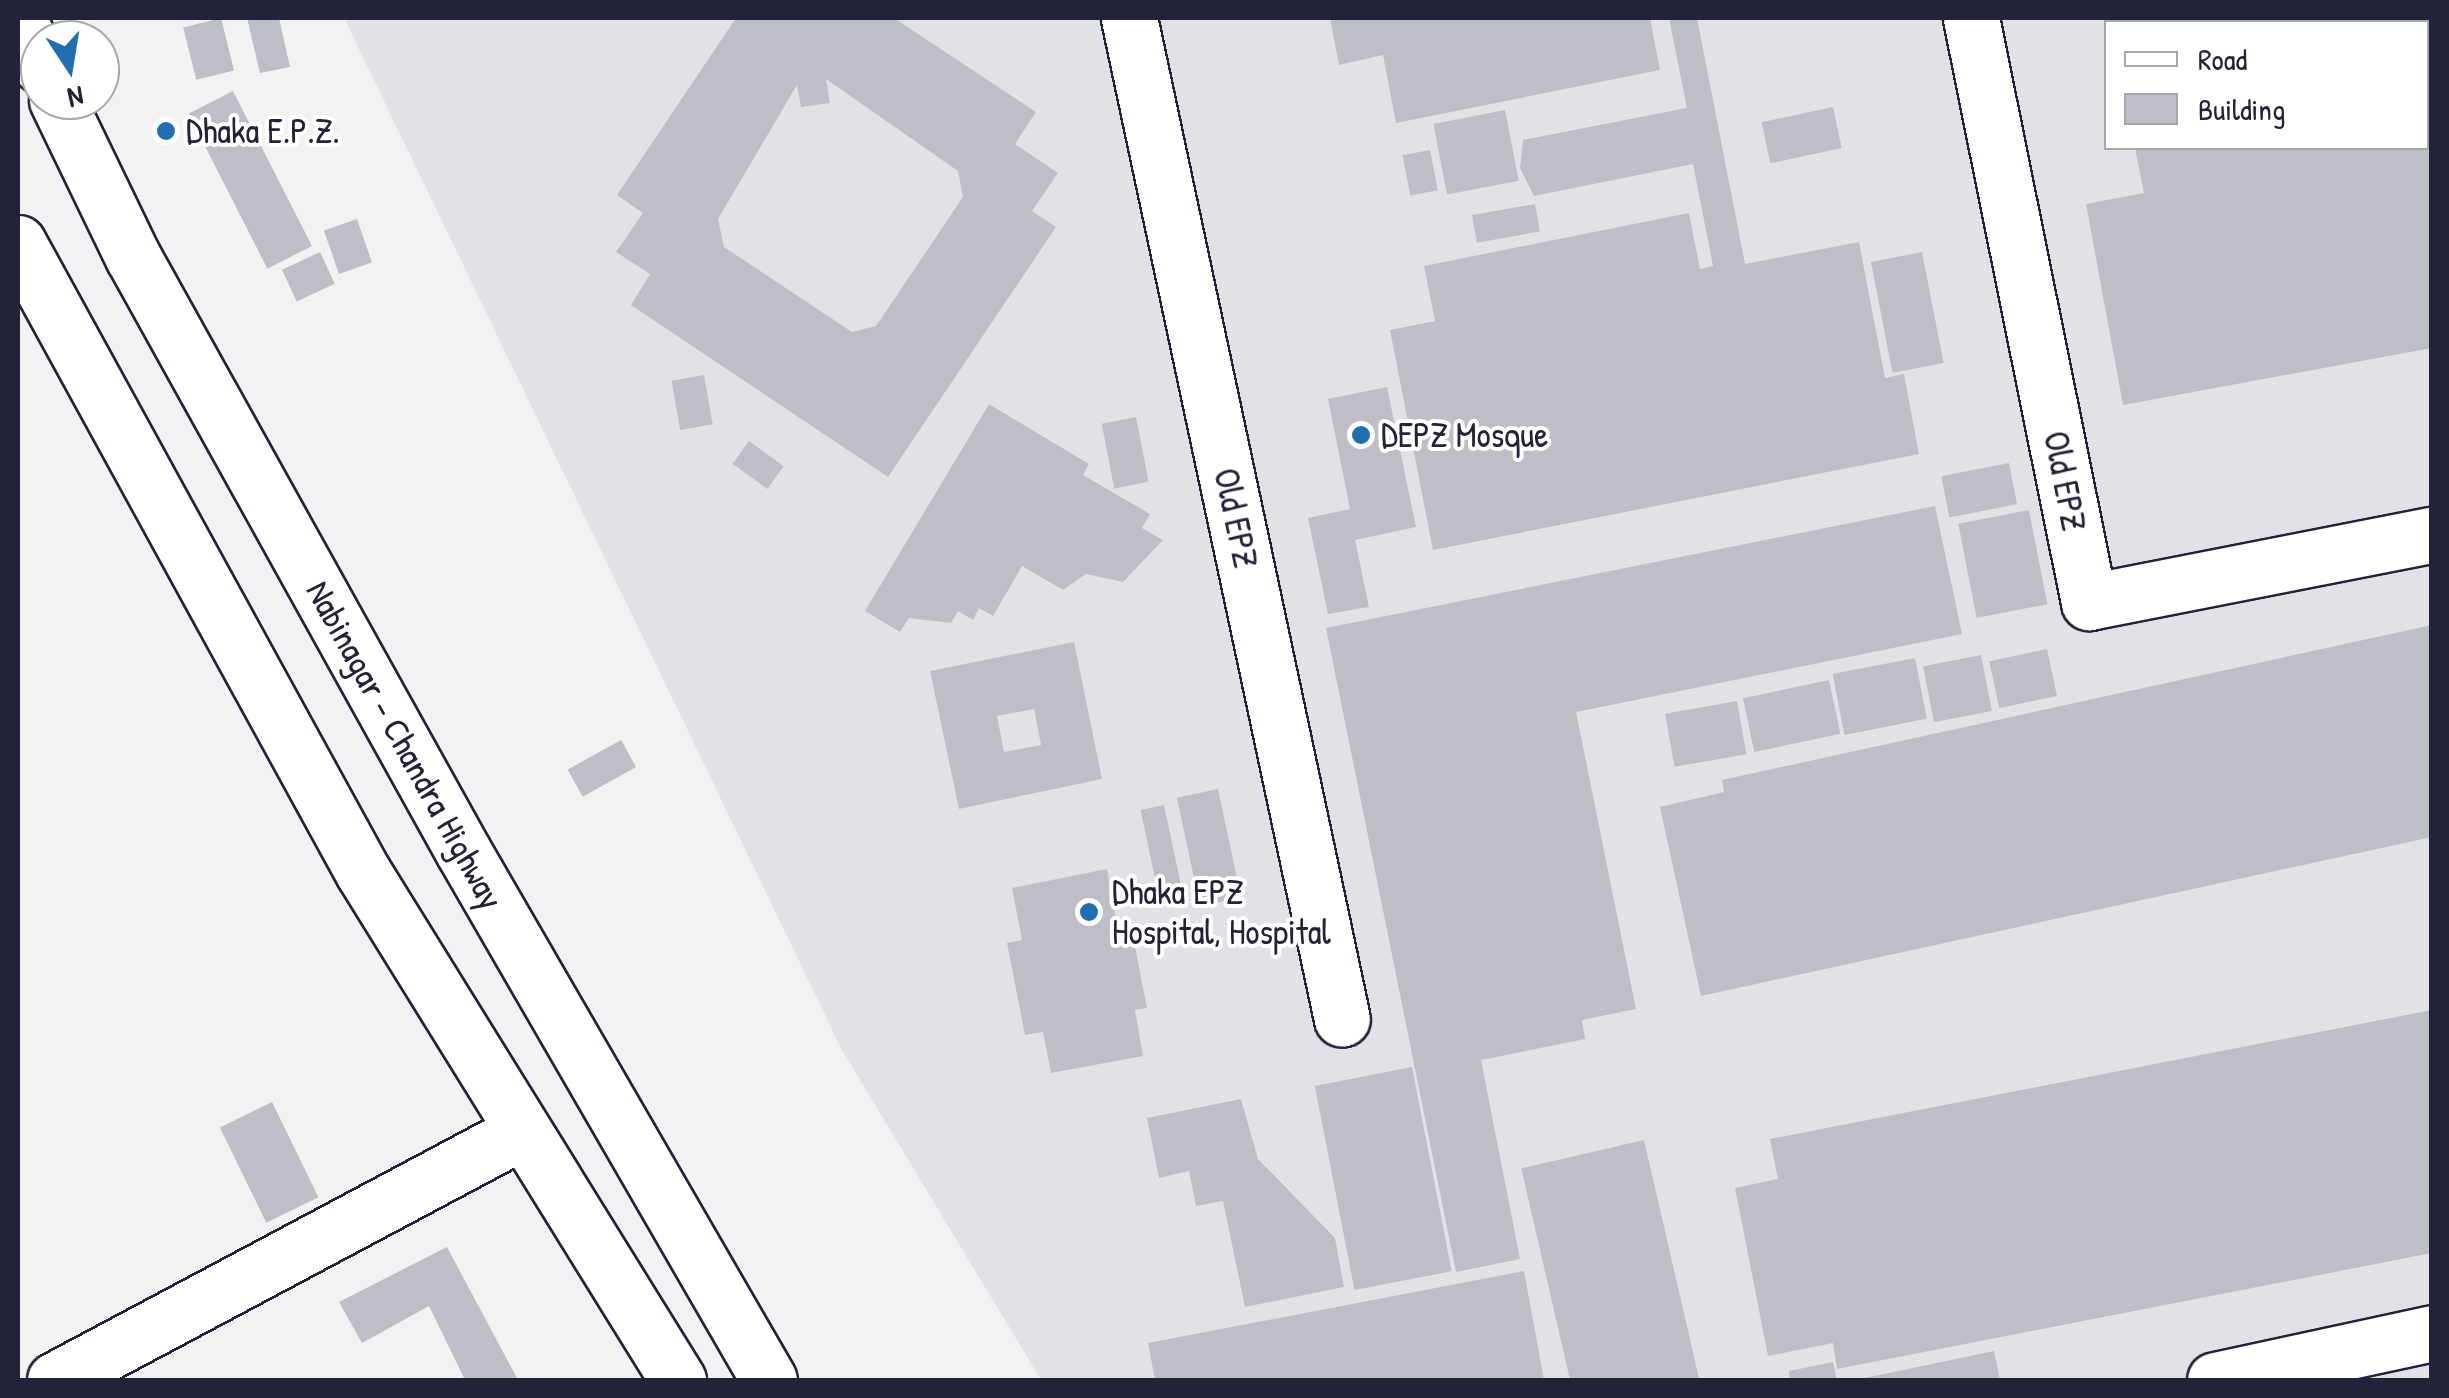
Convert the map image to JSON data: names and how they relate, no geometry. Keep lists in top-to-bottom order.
{
  "streets": {
    "main road": ["Old EPZ", "Nabinagar - Chandra Highway"]
  },
  "places": ["Dhaka E.P.Z.", "DEPZ Mosque", "Dhaka EPZ Hospital, Hospital"],
  "legend": ["Road", "Building"],
  "north": "bottom"
}
